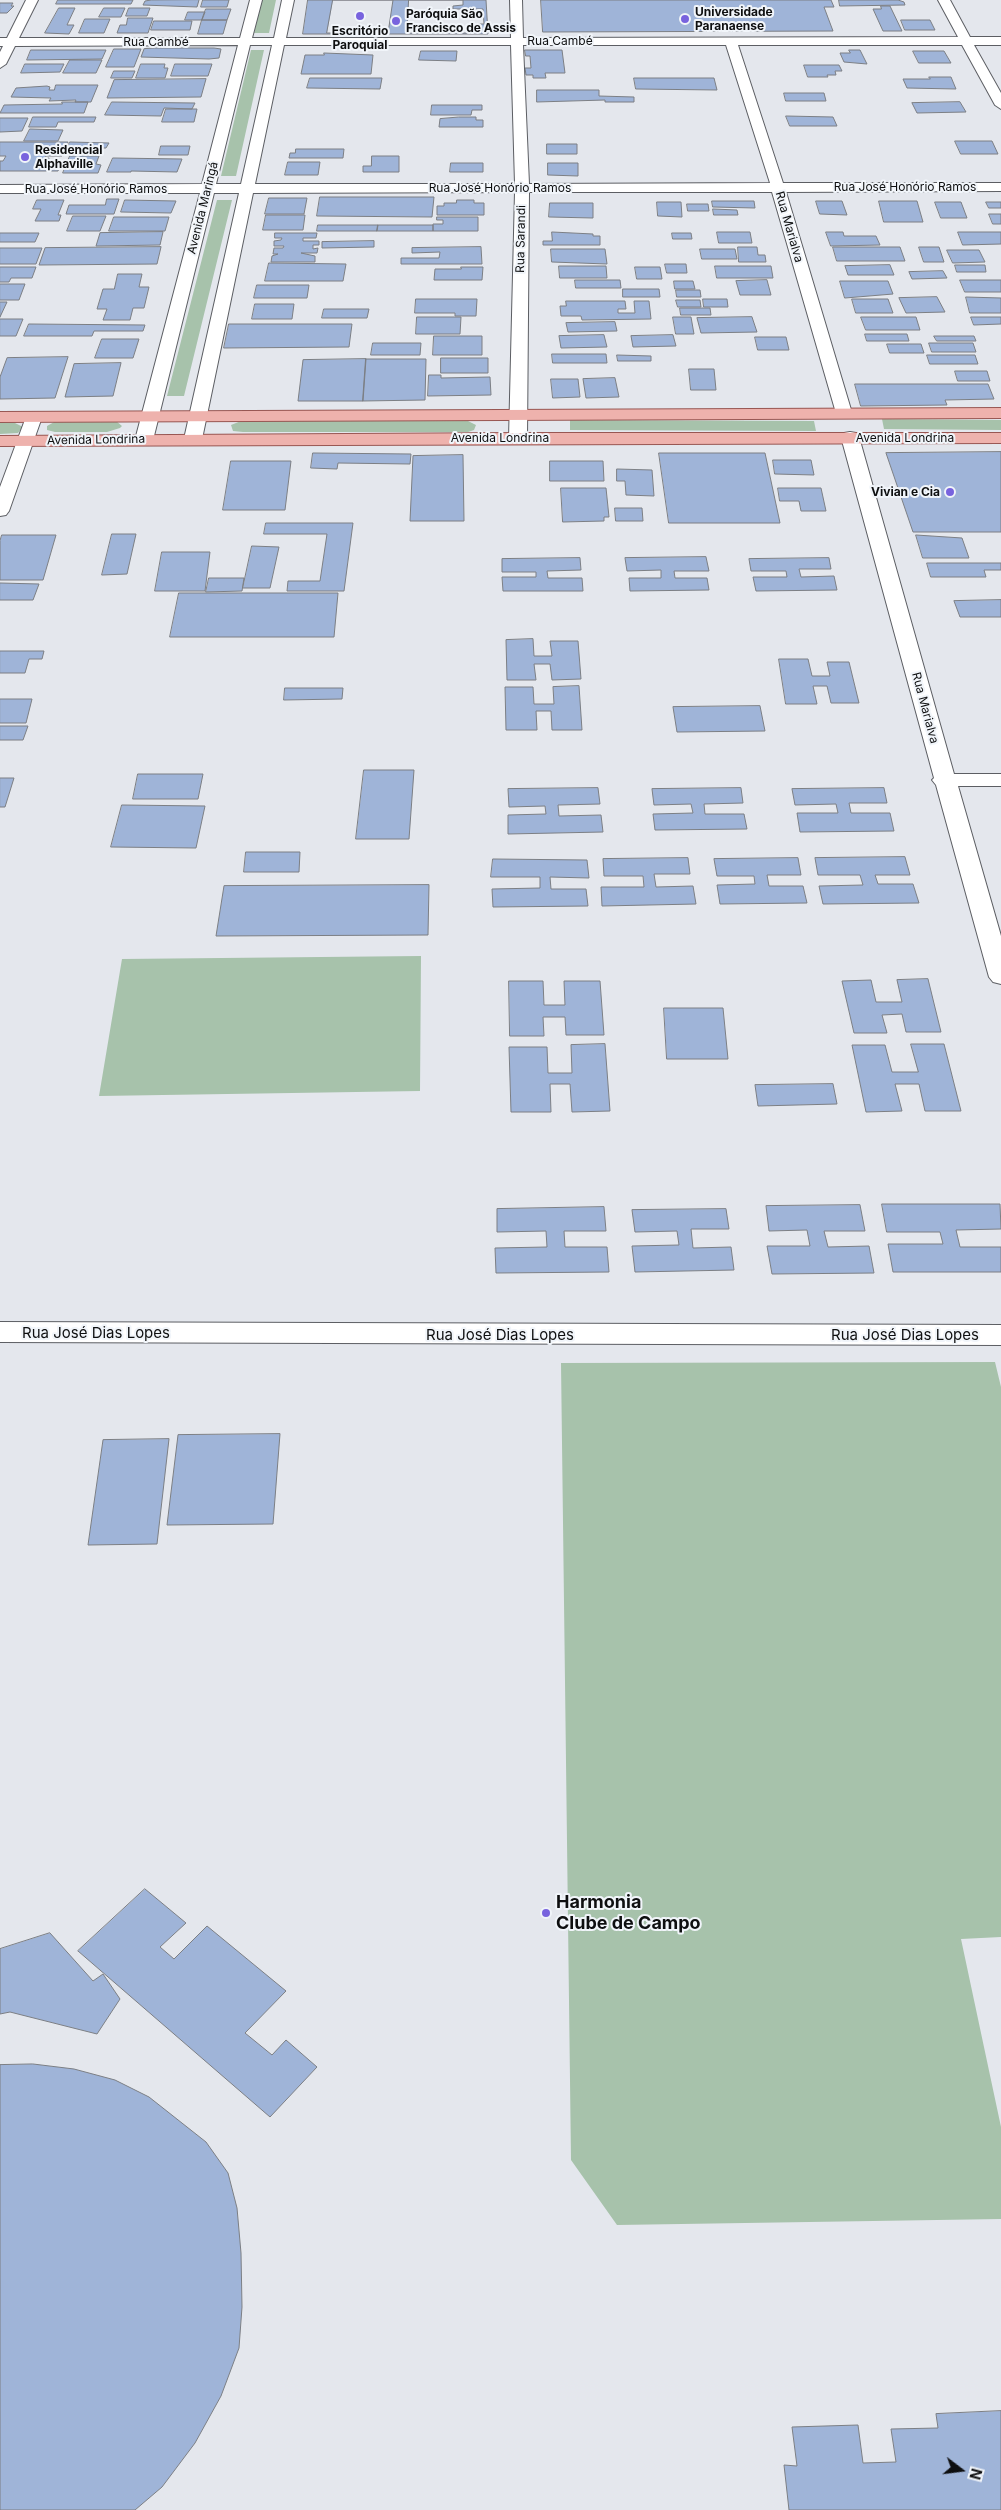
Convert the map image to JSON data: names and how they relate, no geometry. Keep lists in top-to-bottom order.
{
  "streets": {
    "main road": ["Avenida Londrina"],
    "street": [
      "Rua Cambé",
      "Rua José Honório Ramos",
      "Avenida Maringá",
      "Rua Marialva",
      "Rua Sarandi",
      "Rua José Dias Lopes"
    ]
  },
  "crossings": [
    ["Rua Cambé", "Avenida Maringá"],
    ["Rua Cambé", "Rua Marialva"],
    ["Rua Cambé", "Rua Sarandi"],
    ["Rua José Honório Ramos", "Avenida Maringá"],
    ["Rua José Honório Ramos", "Rua Marialva"],
    ["Rua José Honório Ramos", "Rua Sarandi"],
    ["Avenida Maringá", "Avenida Londrina"],
    ["Rua Marialva", "Avenida Londrina"],
    ["Rua Sarandi", "Avenida Londrina"]
  ],
  "places": [
    "Escritório Paroquial",
    "Universidade Paranaense",
    "Paróquia São Francisco de Assis",
    "Residencial Alphaville",
    "Vivian e Cia",
    "Harmonia Clube de Campo"
  ],
  "north": "right"
}
